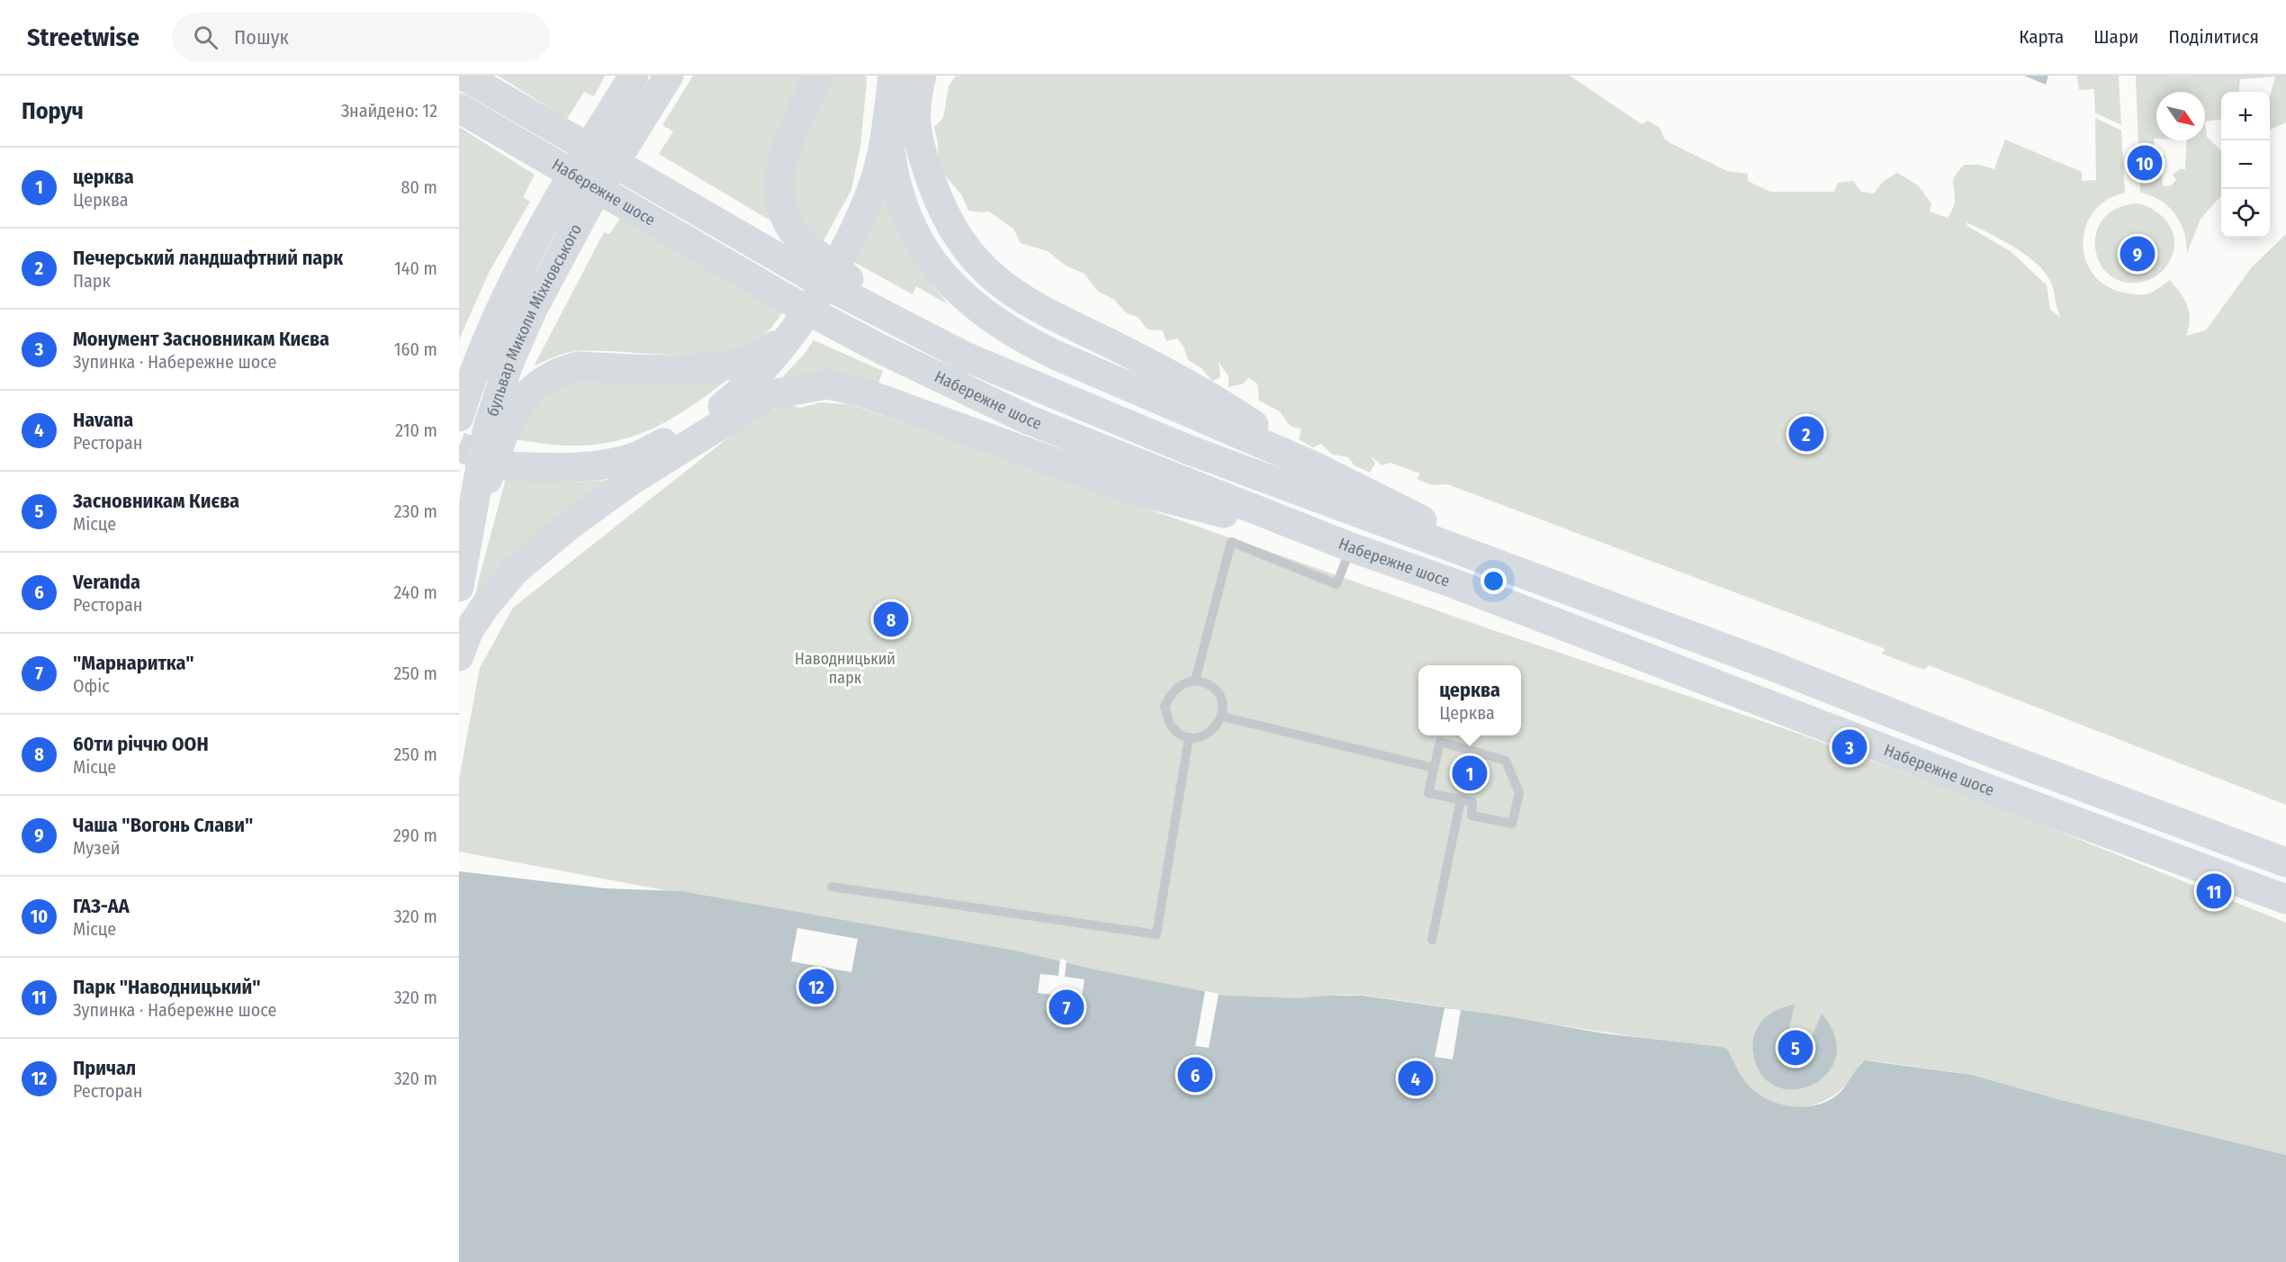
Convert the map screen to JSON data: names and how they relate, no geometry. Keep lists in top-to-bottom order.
{
  "streets": {
    "main road": ["Набережне шосе", "бульвар Миколи Міхновського"]
  },
  "parks": ["Наводницький парк"],
  "north": "bottom right",
  "page": {
    "header": "Streetwise",
    "search": "Пошук",
    "nav": ["Карта", "Шари", "Поділитися"],
    "heading": ["Поруч", "Знайдено: 12"],
    "map_buttons": ["+", "−"],
    "pins": [
      "10",
      "9",
      "2",
      "8",
      "3",
      "1",
      "11",
      "12",
      "7",
      "5",
      "6",
      "4"
    ],
    "list": [
      {
        "mark": "1",
        "name": "церква",
        "note": "Церква",
        "value": "80 m"
      },
      {
        "mark": "2",
        "name": "Печерський ландшафтний парк",
        "note": "Парк",
        "value": "140 m"
      },
      {
        "mark": "3",
        "name": "Монумент Засновникам Києва",
        "note": "Зупинка · Набережне шосе",
        "value": "160 m"
      },
      {
        "mark": "4",
        "name": "Havana",
        "note": "Ресторан",
        "value": "210 m"
      },
      {
        "mark": "5",
        "name": "Засновникам Києва",
        "note": "Місце",
        "value": "230 m"
      },
      {
        "mark": "6",
        "name": "Veranda",
        "note": "Ресторан",
        "value": "240 m"
      },
      {
        "mark": "7",
        "name": "\"Марнаритка\"",
        "note": "Офіс",
        "value": "250 m"
      },
      {
        "mark": "8",
        "name": "60ти річчю ООН",
        "note": "Місце",
        "value": "250 m"
      },
      {
        "mark": "9",
        "name": "Чаша \"Вогонь Слави\"",
        "note": "Музей",
        "value": "290 m"
      },
      {
        "mark": "10",
        "name": "ГАЗ-АА",
        "note": "Місце",
        "value": "320 m"
      },
      {
        "mark": "11",
        "name": "Парк \"Наводницький\"",
        "note": "Зупинка · Набережне шосе",
        "value": "320 m"
      },
      {
        "mark": "12",
        "name": "Причал",
        "note": "Ресторан",
        "value": "320 m"
      }
    ],
    "popup": ["церква", "Церква"]
  }
}
